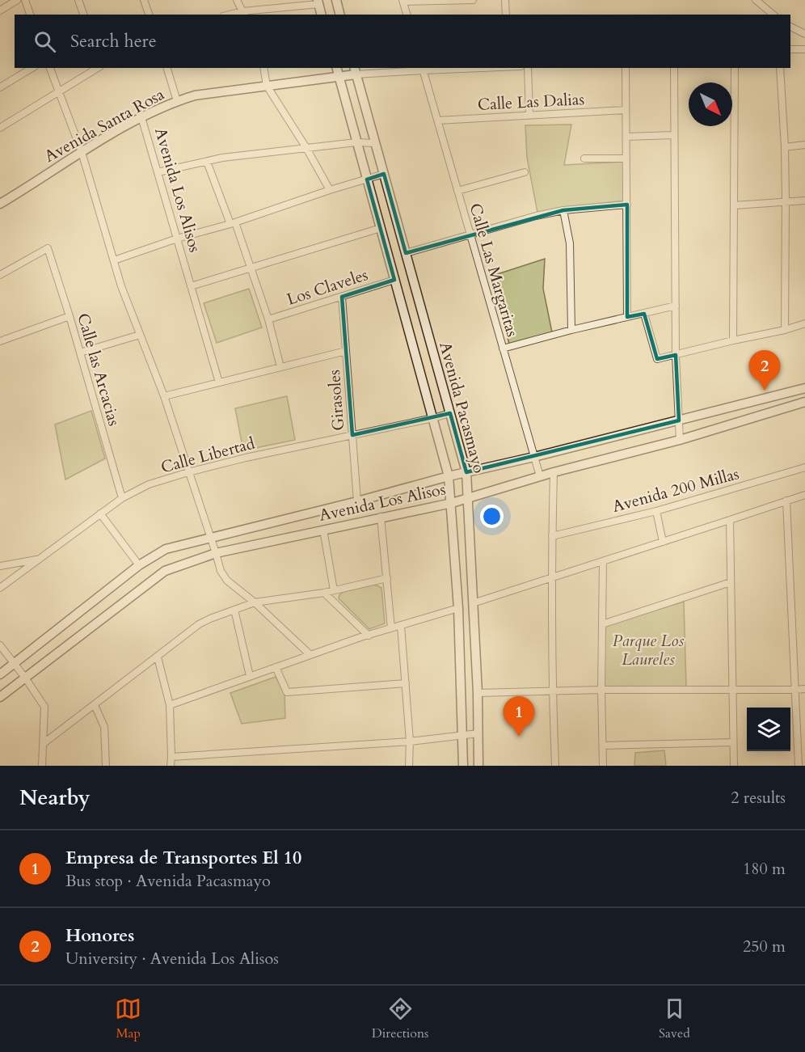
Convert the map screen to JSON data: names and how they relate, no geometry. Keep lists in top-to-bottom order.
{
  "streets": {
    "street": [
      "Calle Las Dalias",
      "Avenida Santa Rosa",
      "Avenida Los Alisos",
      "Calle Las Margaritas",
      "Los Claveles",
      "Calle las Arcacias",
      "Girasoles",
      "Avenida Pacasmayo",
      "Calle Libertad",
      "Avenida 200 Millas"
    ]
  },
  "crossings": [
    ["Calle Las Dalias", "Calle Las Margaritas"],
    ["Avenida Santa Rosa", "Avenida Los Alisos"],
    ["Avenida Santa Rosa", "Calle Las Margaritas"],
    ["Avenida Santa Rosa", "Avenida Pacasmayo"],
    ["Avenida Los Alisos", "Calle Las Margaritas"],
    ["Avenida Los Alisos", "Girasoles"],
    ["Avenida Los Alisos", "Avenida Pacasmayo"],
    ["Los Claveles", "Girasoles"],
    ["Los Claveles", "Avenida Pacasmayo"],
    ["Calle las Arcacias", "Calle Libertad"],
    ["Girasoles", "Calle Libertad"],
    ["Avenida Pacasmayo", "Calle Libertad"]
  ],
  "parks": ["Parque Los Laureles"],
  "north": "bottom right",
  "page": {
    "search": "Search here",
    "pins": ["2", "1"],
    "heading": ["Nearby", "2 results"],
    "list": [
      {
        "mark": "1",
        "name": "Empresa de Transportes El 10",
        "note": "Bus stop · Avenida Pacasmayo",
        "value": "180 m"
      },
      {
        "mark": "2",
        "name": "Honores",
        "note": "University · Avenida Los Alisos",
        "value": "250 m"
      }
    ],
    "nav": ["Map", "Directions", "Saved"]
  }
}
